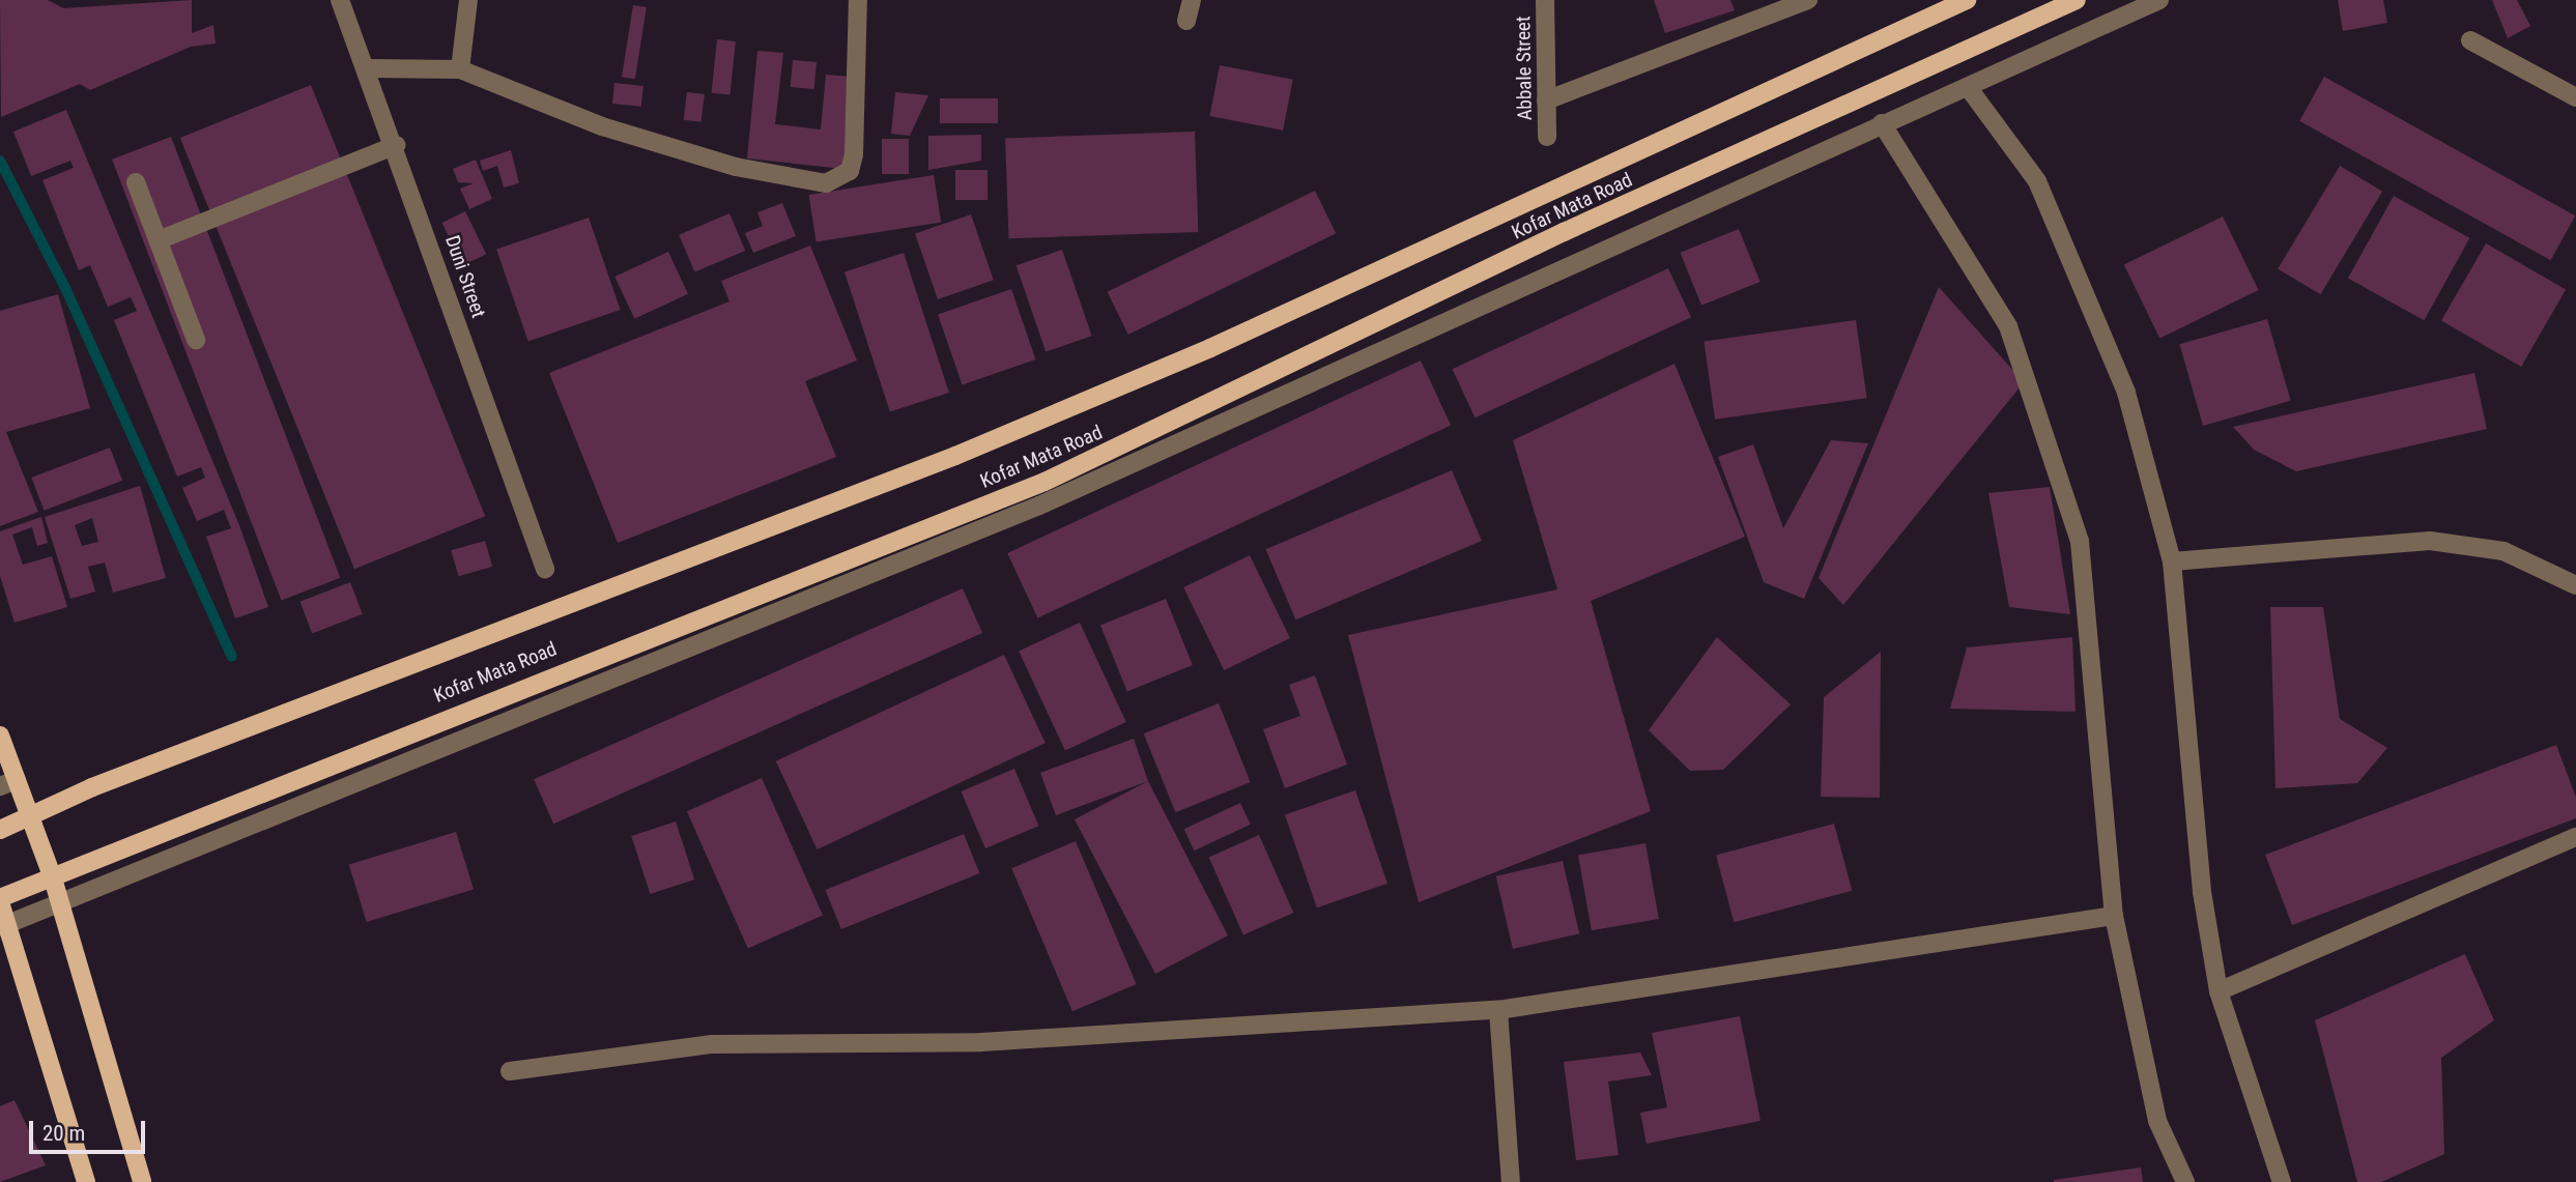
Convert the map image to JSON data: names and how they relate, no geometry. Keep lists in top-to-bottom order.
{
  "streets": {
    "main road": ["Kofar Mata Road"],
    "street": ["Abbale Street", "Duni Street"]
  },
  "scale_bar": "20 m"
}
